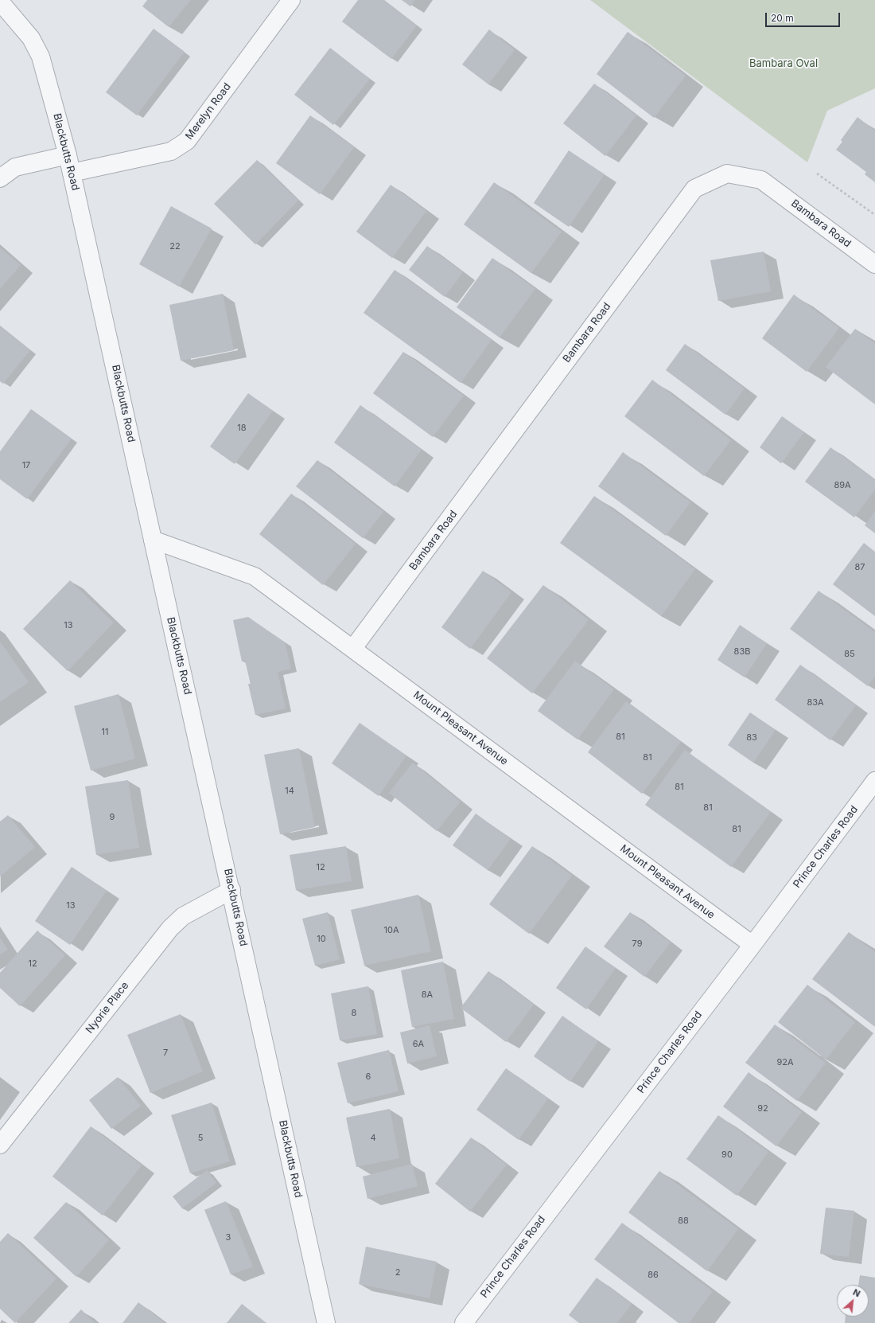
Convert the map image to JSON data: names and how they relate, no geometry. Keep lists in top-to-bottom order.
{
  "streets": {
    "street": [
      "Merelyn Road",
      "Blackbutts Road",
      "Bambara Road",
      "Mount Pleasant Avenue",
      "Prince Charles Road",
      "Nyorie Place"
    ]
  },
  "crossings": [
    ["Merelyn Road", "Blackbutts Road"],
    ["Blackbutts Road", "Mount Pleasant Avenue"],
    ["Blackbutts Road", "Nyorie Place"],
    ["Bambara Road", "Mount Pleasant Avenue"],
    ["Mount Pleasant Avenue", "Prince Charles Road"]
  ],
  "parks": ["Bambara Oval"],
  "house_numbers": [
    "22",
    "18",
    "17",
    "89A",
    "87",
    "13",
    "83B",
    "85",
    "83A",
    "11",
    "81",
    "83",
    "81",
    "81",
    "14",
    "81",
    "9",
    "81",
    "12",
    "13",
    "10A",
    "10",
    "79",
    "12",
    "8A",
    "8",
    "6A",
    "7",
    "92A",
    "6",
    "92",
    "5",
    "4",
    "90",
    "88",
    "3",
    "2",
    "86"
  ],
  "scale_bar": "20 m",
  "north": "top right"
}
